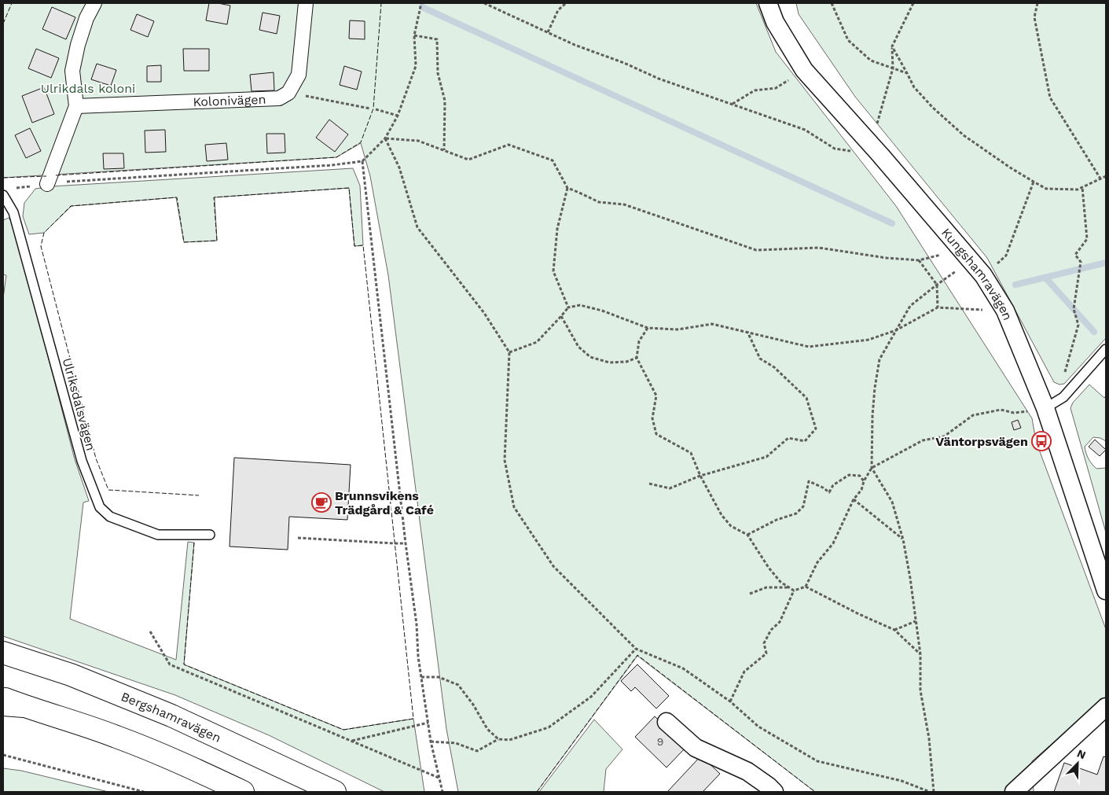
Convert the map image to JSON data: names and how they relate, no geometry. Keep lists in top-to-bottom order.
{
  "streets": {
    "highway": ["Bergshamravägen"],
    "street": ["Kolonivägen", "Kungshamravägen"],
    "lane": ["Ulriksdalsvägen"]
  },
  "parks": ["Ulrikdals koloni"],
  "places": {
    "bus stop": ["Väntorpsvägen"],
    "cafe": ["Brunnsvikens Trädgård & Café"]
  },
  "house_numbers": ["9"],
  "north": "top right"
}
